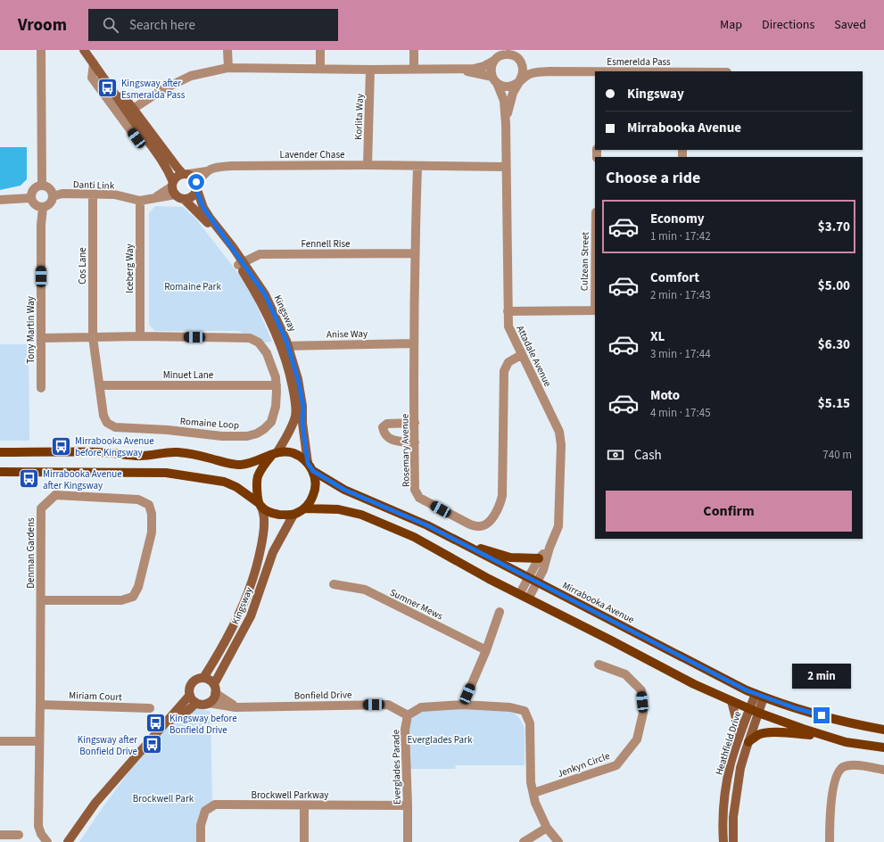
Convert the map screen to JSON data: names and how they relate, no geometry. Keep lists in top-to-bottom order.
{
  "streets": {
    "main road": ["Kingsway", "Mirrabooka Avenue", "Heathfield Drive"],
    "street": [
      "Esmerelda Pass",
      "Korlita Way",
      "Lavender Chase",
      "Danti Link",
      "Fennell Rise",
      "Cos Lane",
      "Iceberg Way",
      "Tony Martin Way",
      "Anise Way",
      "Attadale Avenue",
      "Minuet Lane",
      "Romaine Loop",
      "Rosemary Avenue",
      "Denman Gardens",
      "Sumner Mews",
      "Bonfield Drive",
      "Miriam Court",
      "Jenkyn Circle",
      "Everglades Parade",
      "Brockwell Parkway"
    ]
  },
  "crossings": [
    ["Esmerelda Pass", "Attadale Avenue"],
    ["Korlita Way", "Lavender Chase"],
    ["Lavender Chase", "Danti Link"],
    ["Lavender Chase", "Kingsway"],
    ["Lavender Chase", "Attadale Avenue"],
    ["Lavender Chase", "Rosemary Avenue"],
    ["Danti Link", "Cos Lane"],
    ["Danti Link", "Iceberg Way"],
    ["Danti Link", "Kingsway"],
    ["Danti Link", "Tony Martin Way"],
    ["Fennell Rise", "Kingsway"],
    ["Fennell Rise", "Rosemary Avenue"],
    ["Cos Lane", "Romaine Loop"],
    ["Iceberg Way", "Romaine Loop"],
    ["Kingsway", "Anise Way"],
    ["Kingsway", "Mirrabooka Avenue"],
    ["Kingsway", "Bonfield Drive"],
    ["Tony Martin Way", "Romaine Loop"],
    ["Anise Way", "Rosemary Avenue"],
    ["Attadale Avenue", "Rosemary Avenue"],
    ["Attadale Avenue", "Mirrabooka Avenue"],
    ["Minuet Lane", "Romaine Loop"],
    ["Denman Gardens", "Miriam Court"],
    ["Mirrabooka Avenue", "Heathfield Drive"],
    ["Bonfield Drive", "Everglades Parade"],
    ["Everglades Parade", "Brockwell Parkway"]
  ],
  "parks": ["Romaine Park", "Everglades Park", "Brockwell Park"],
  "places": {
    "bus stop": [
      "Kingsway after Esmeralda Pass",
      "Mirrabooka Avenue before Kingsway",
      "Mirrabooka Avenue after Kingsway",
      "Kingsway before Bonfield Drive",
      "Kingsway after Bonfield Drive"
    ]
  },
  "page": {
    "header": "Vroom",
    "search": "Search here",
    "nav": ["Map", "Directions", "Saved"],
    "banner": ["Kingsway", "Mirrabooka Avenue"],
    "heading": "Choose a ride",
    "list": [
      {
        "name": "Economy",
        "note": "1 min · 17:42",
        "value": "$3.70"
      },
      {
        "name": "Comfort",
        "note": "2 min · 17:43",
        "value": "$5.00"
      },
      {
        "name": "XL",
        "note": "3 min · 17:44",
        "value": "$6.30"
      },
      {
        "name": "Moto",
        "note": "4 min · 17:45",
        "value": "$5.15"
      }
    ],
    "pay": ["Cash", "740 m"],
    "buttons": "Confirm",
    "bubble": "2 min"
  }
}
